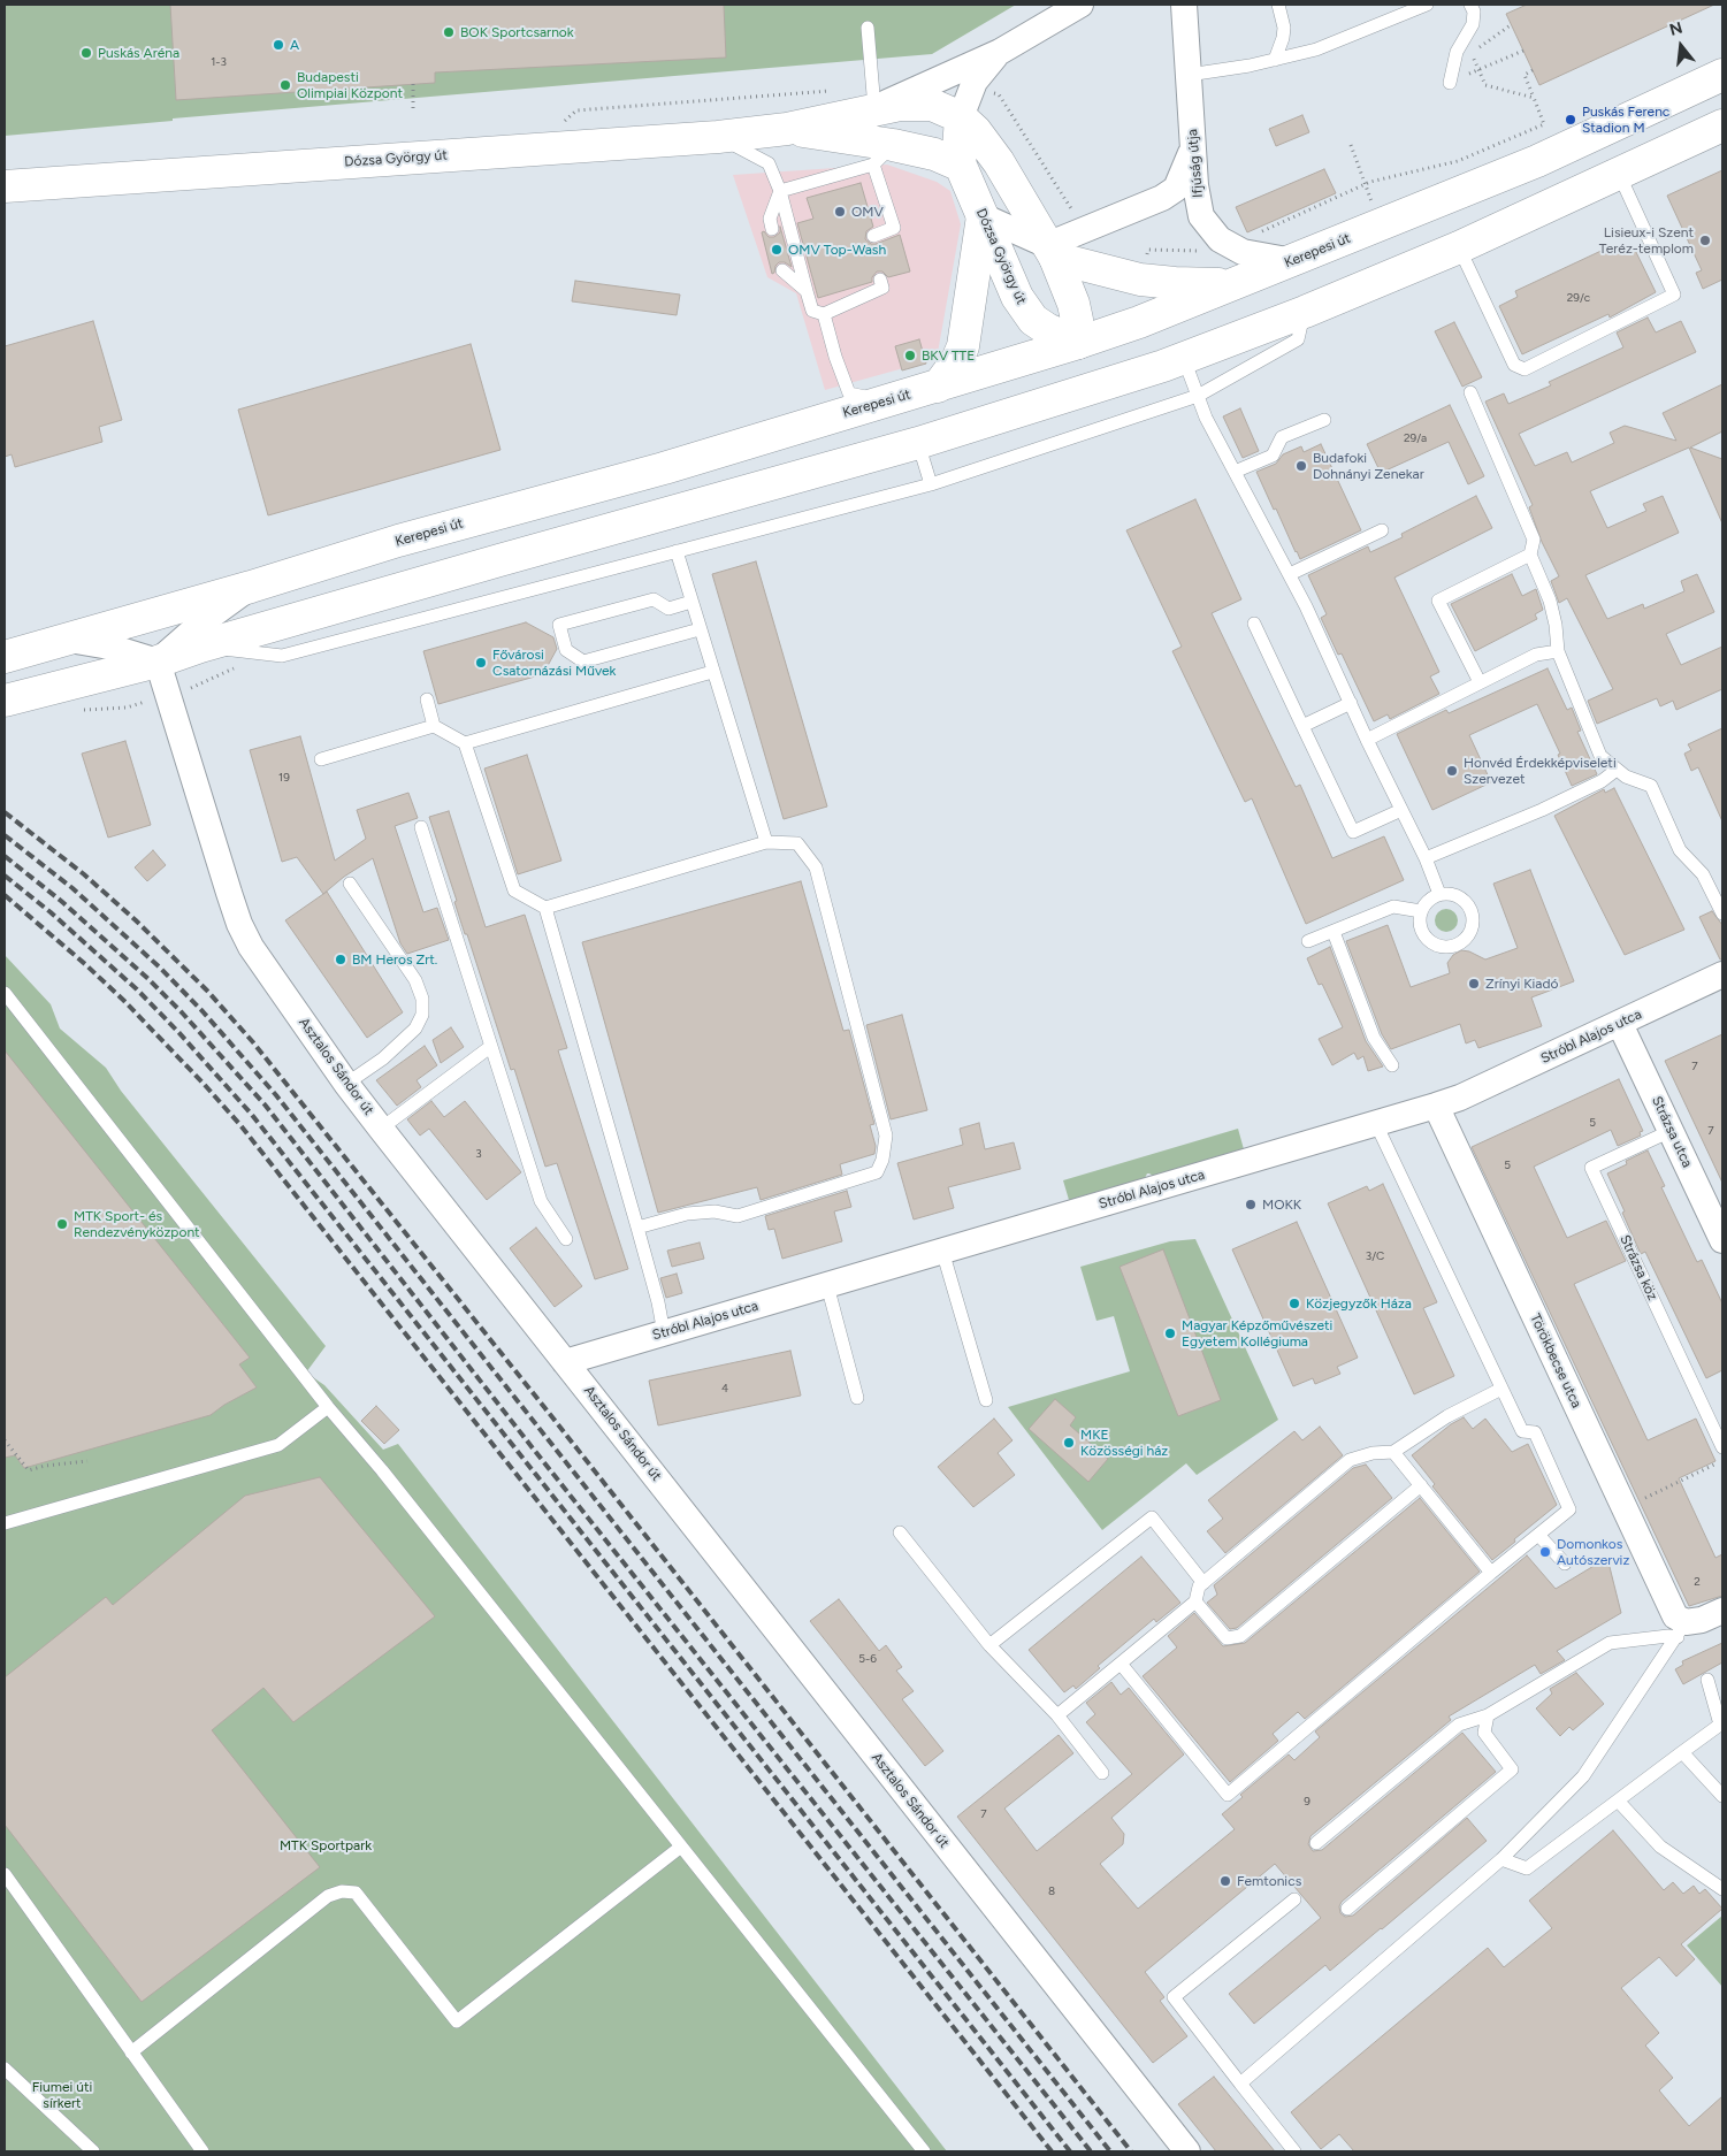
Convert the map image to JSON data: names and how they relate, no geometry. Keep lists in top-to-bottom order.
{
  "streets": {
    "main road": ["Dózsa György út", "Kerepesi út"],
    "street": [
      "Ifjúság útja",
      "Stróbl Alajos utca",
      "Asztalos Sándor út",
      "Strázsa utca",
      "Törökbecse utca"
    ],
    "lane": ["Strázsa köz"]
  },
  "crossings": [
    ["Dózsa György út", "Kerepesi út"],
    ["Ifjúság útja", "Kerepesi út"],
    ["Stróbl Alajos utca", "Asztalos Sándor út"],
    ["Stróbl Alajos utca", "Strázsa utca"],
    ["Stróbl Alajos utca", "Törökbecse utca"],
    ["Strázsa utca", "Strázsa köz"]
  ],
  "parks": ["MTK Sportpark", "Fiumei úti sírkert"],
  "places": [
    "BOK Sportcsarnok",
    "A",
    "Puskás Aréna",
    "Budapesti Olimpiai Központ",
    "Puskás Ferenc Stadion M",
    "OMV",
    "Lisieux-i Szent Teréz-templom",
    "OMV Top-Wash",
    "BKV TTE",
    "Budafoki Dohnányi Zenekar",
    "Fővárosi Csatornázási Művek",
    "Honvéd Érdekképviseleti Szervezet",
    "BM Heros Zrt.",
    "Zrínyi Kiadó",
    "MOKK",
    "MTK Sport- és Rendezvényközpont",
    "Közjegyzők Háza",
    "Magyar Képzőművészeti Egyetem Kollégiuma",
    "MKE Közösségi ház",
    "Domonkos Autószerviz",
    "Femtonics"
  ],
  "house_numbers": [
    "1-3",
    "29/c",
    "29/a",
    "19",
    "7",
    "5",
    "7",
    "3",
    "5",
    "3/C",
    "4",
    "2",
    "5-6",
    "9",
    "7",
    "8"
  ],
  "north": "top"
}
